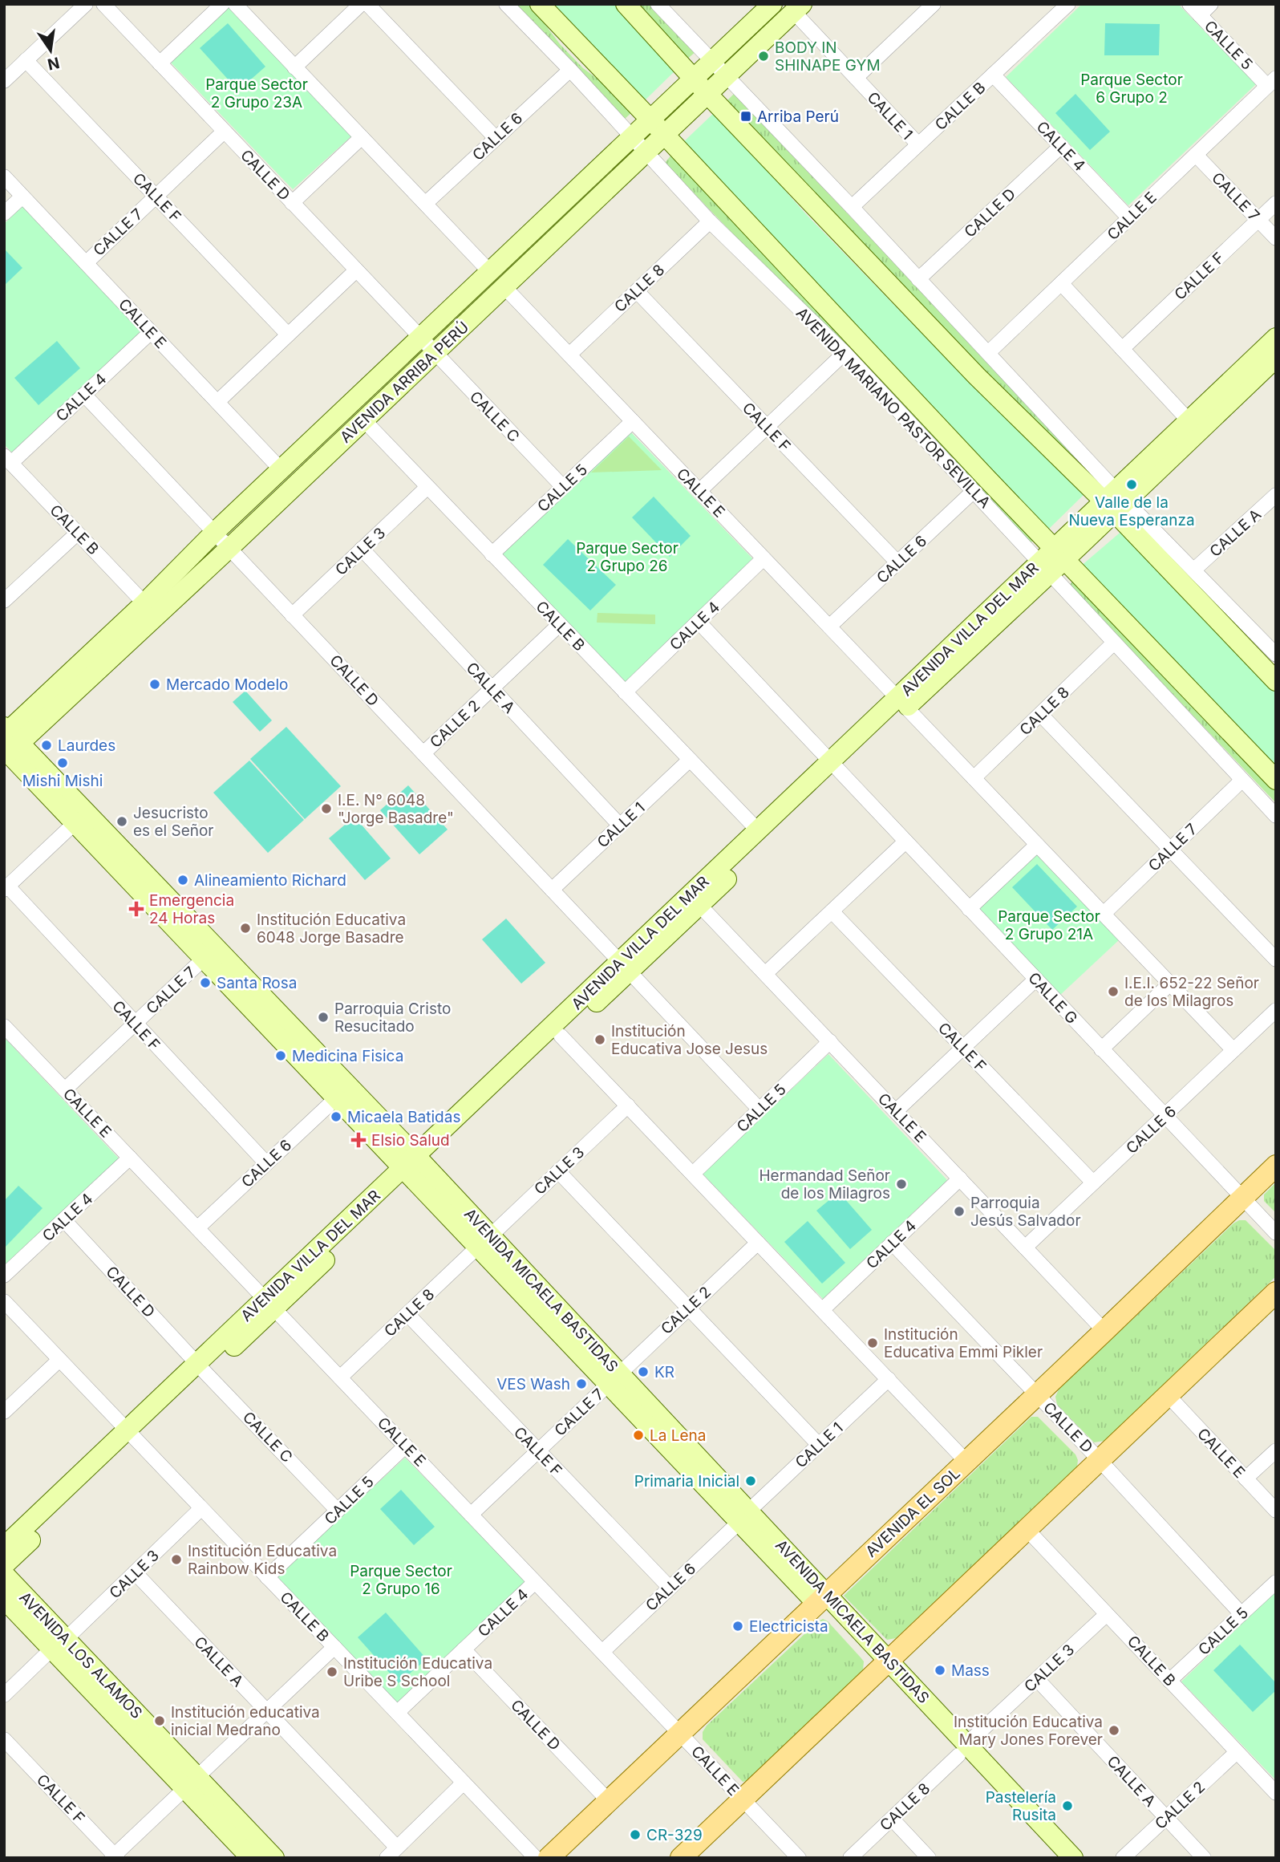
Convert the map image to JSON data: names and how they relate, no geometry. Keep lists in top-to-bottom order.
{
  "streets": {
    "main road": ["AVENIDA EL SOL"],
    "street": [
      "CALLE 5",
      "CALLE B",
      "CALLE 1",
      "CALLE 6",
      "CALLE 4",
      "CALLE D",
      "CALLE 7",
      "CALLE F",
      "CALLE E",
      "CALLE 8",
      "AVENIDA ARRIBA PERÚ",
      "AVENIDA MARIANO PASTOR SEVILLA",
      "CALLE C",
      "CALLE A",
      "CALLE 3",
      "AVENIDA VILLA DEL MAR",
      "CALLE 2",
      "CALLE G",
      "AVENIDA MICAELA BASTIDAS",
      "AVENIDA LOS ALAMOS"
    ]
  },
  "crossings": [
    ["CALLE 5", "CALLE B"],
    ["CALLE 5", "CALLE D"],
    ["CALLE 5", "CALLE E"],
    ["CALLE 5", "CALLE C"],
    ["CALLE B", "CALLE 1"],
    ["CALLE B", "CALLE 4"],
    ["CALLE B", "AVENIDA ARRIBA PERÚ"],
    ["CALLE B", "CALLE 3"],
    ["CALLE B", "AVENIDA VILLA DEL MAR"],
    ["CALLE B", "CALLE 2"],
    ["CALLE 1", "CALLE 6"],
    ["CALLE 1", "CALLE D"],
    ["CALLE 1", "AVENIDA ARRIBA PERÚ"],
    ["CALLE 1", "CALLE A"],
    ["CALLE 1", "AVENIDA MICAELA BASTIDAS"],
    ["CALLE 6", "CALLE F"],
    ["CALLE 6", "CALLE E"],
    ["CALLE 6", "AVENIDA MARIANO PASTOR SEVILLA"],
    ["CALLE 6", "CALLE G"],
    ["CALLE 6", "AVENIDA MICAELA BASTIDAS"],
    ["CALLE 4", "CALLE D"],
    ["CALLE 4", "CALLE E"],
    ["CALLE D", "CALLE 7"],
    ["CALLE D", "AVENIDA ARRIBA PERÚ"],
    ["CALLE D", "CALLE C"],
    ["CALLE D", "CALLE 3"],
    ["CALLE D", "AVENIDA VILLA DEL MAR"],
    ["CALLE D", "CALLE 2"],
    ["CALLE D", "AVENIDA EL SOL"],
    ["CALLE 7", "CALLE F"],
    ["CALLE 7", "CALLE E"],
    ["CALLE 7", "AVENIDA MARIANO PASTOR SEVILLA"],
    ["CALLE 7", "CALLE 2"],
    ["CALLE 7", "AVENIDA MICAELA BASTIDAS"],
    ["CALLE F", "CALLE 8"],
    ["CALLE E", "CALLE 8"],
    ["CALLE E", "AVENIDA ARRIBA PERÚ"],
    ["CALLE E", "AVENIDA VILLA DEL MAR"],
    ["CALLE E", "AVENIDA EL SOL"],
    ["CALLE 8", "AVENIDA MARIANO PASTOR SEVILLA"],
    ["CALLE 8", "CALLE 3"],
    ["CALLE 8", "AVENIDA MICAELA BASTIDAS"],
    ["AVENIDA ARRIBA PERÚ", "AVENIDA MARIANO PASTOR SEVILLA"],
    ["AVENIDA ARRIBA PERÚ", "CALLE C"],
    ["AVENIDA ARRIBA PERÚ", "AVENIDA MICAELA BASTIDAS"],
    ["AVENIDA MARIANO PASTOR SEVILLA", "AVENIDA VILLA DEL MAR"],
    ["CALLE C", "AVENIDA VILLA DEL MAR"],
    ["CALLE A", "CALLE 3"],
    ["CALLE A", "CALLE 2"],
    ["CALLE 3", "AVENIDA MICAELA BASTIDAS"],
    ["CALLE 3", "AVENIDA LOS ALAMOS"],
    ["AVENIDA VILLA DEL MAR", "CALLE G"],
    ["AVENIDA VILLA DEL MAR", "AVENIDA MICAELA BASTIDAS"],
    ["CALLE 2", "AVENIDA MICAELA BASTIDAS"],
    ["CALLE G", "AVENIDA EL SOL"],
    ["AVENIDA MICAELA BASTIDAS", "AVENIDA EL SOL"]
  ],
  "parks": [
    "Parque Sector 6 Grupo 2",
    "Parque Sector 2 Grupo 23A",
    "Parque Sector 2 Grupo 26",
    "Parque Sector 2 Grupo 21A",
    "Parque Sector 2 Grupo 16"
  ],
  "places": {
    "other": [
      "BODY IN SHINAPE GYM",
      "Valle de la Nueva Esperanza",
      "Mercado Modelo",
      "Laurdes",
      "Mishi Mishi",
      "I.E. N° 6048 \"Jorge Basadre\"",
      "Jesucristo es el Señor",
      "Alineamiento Richard",
      "Institución Educativa 6048 Jorge Basadre",
      "Santa Rosa",
      "I.E.I. 652-22 Señor de los Milagros",
      "Parroquia Cristo Resucitado",
      "Institución Educativa Jose Jesus",
      "Medicina Fisica",
      "Micaela Batidas",
      "Hermandad Señor de los Milagros",
      "Parroquia Jesús Salvador",
      "Institución Educativa Emmi Pikler",
      "KR",
      "VES Wash",
      "La Lena",
      "Primaria Inicial",
      "Institución Educativa Rainbow Kids",
      "Electricista",
      "Mass",
      "Institución Educativa Uribe S School",
      "Institución educativa inicial Medrano",
      "Institución Educativa Mary Jones Forever",
      "Pastelería Rusita",
      "CR-329"
    ],
    "transit": ["Arriba Perú"],
    "health": ["Emergencia 24 Horas", "Elsio Salud"]
  },
  "north": "bottom"
}
